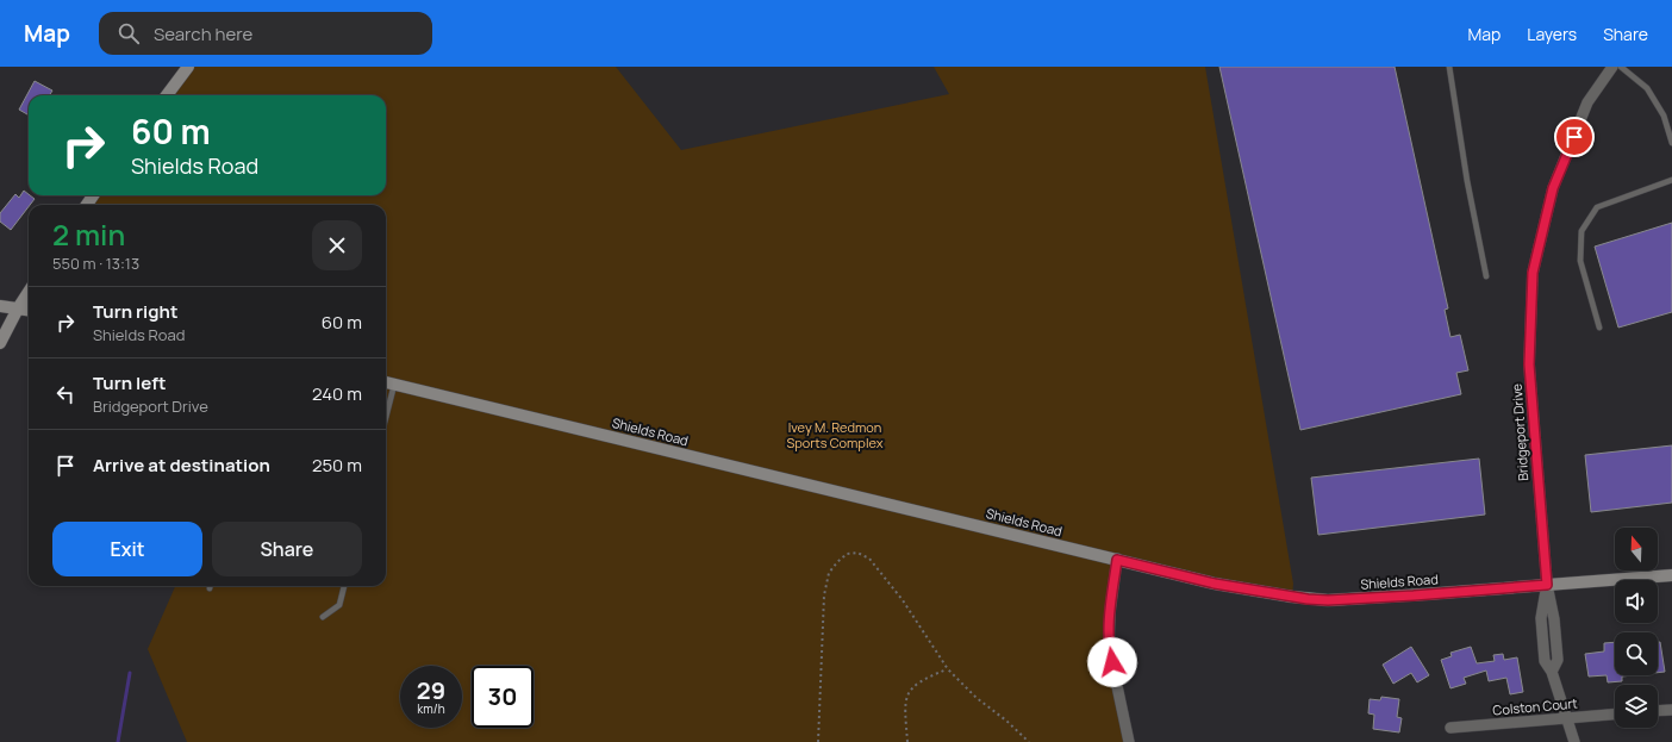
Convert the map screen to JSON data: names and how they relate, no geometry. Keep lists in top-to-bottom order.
{
  "streets": {
    "street": ["Shields Road", "Bridgeport Drive", "Colston Court"]
  },
  "crossings": [
    ["Shields Road", "Bridgeport Drive"],
    ["Bridgeport Drive", "Colston Court"]
  ],
  "parks": ["Ivey M. Redmon Sports Complex"],
  "north": "top",
  "page": {
    "header": "Map",
    "search": "Search here",
    "nav": ["Map", "Layers", "Share"],
    "turn": ["60 m", "Shields Road"],
    "heading": ["2 min", "550 m · 13:13"],
    "list": [
      {
        "name": "Turn right",
        "note": "Shields Road",
        "value": "60 m"
      },
      {
        "name": "Turn left",
        "note": "Bridgeport Drive",
        "value": "240 m"
      },
      {
        "name": "Arrive at destination",
        "value": "250 m"
      }
    ],
    "buttons": ["Exit", "Share"],
    "speed": "29 km/h",
    "limit": "30"
  }
}
